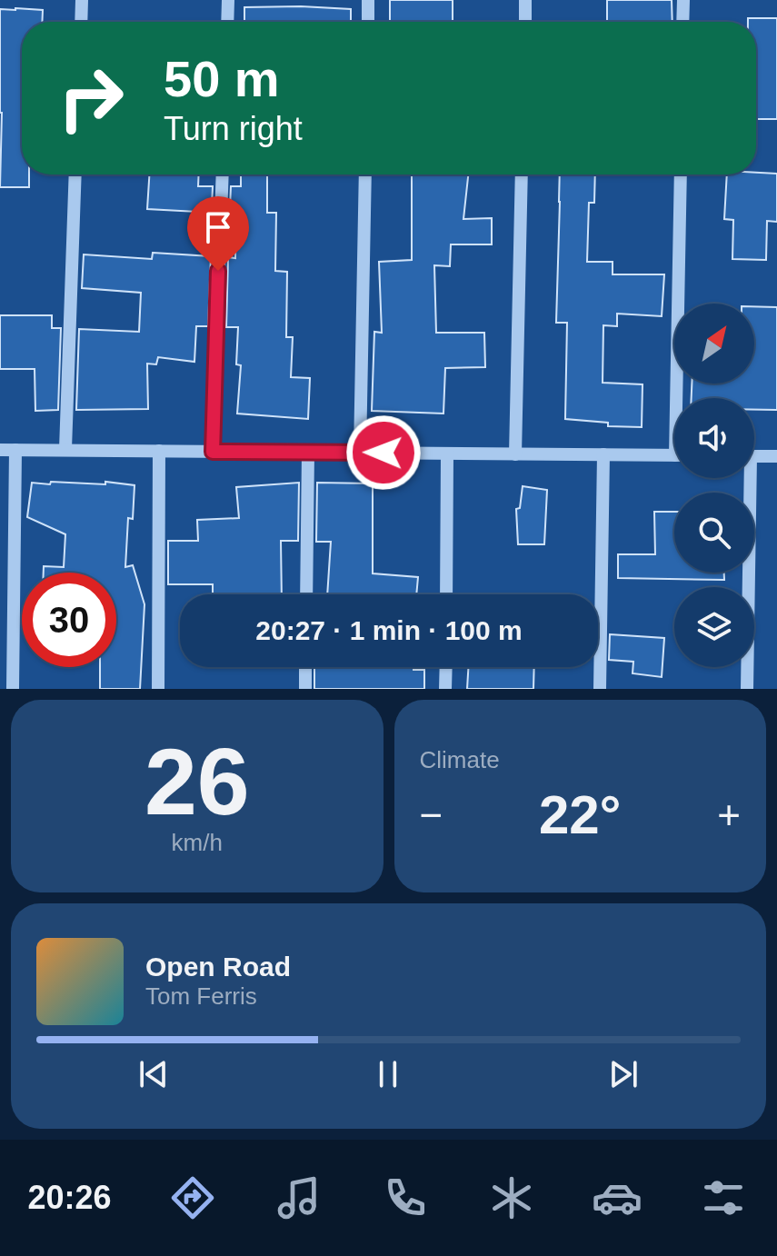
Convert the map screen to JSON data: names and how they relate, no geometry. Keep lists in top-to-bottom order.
{
  "north": "top right",
  "page": {
    "turn": ["50 m", "Turn right"],
    "limit": "30",
    "trip": "20:27 · 1 min · 100 m",
    "tile": [
      ["26", "km/h"],
      "Climate"
    ],
    "heat": ["−", "22°", "+"],
    "song": ["Open Road", "Tom Ferris"],
    "tabs": "20:26"
  }
}
